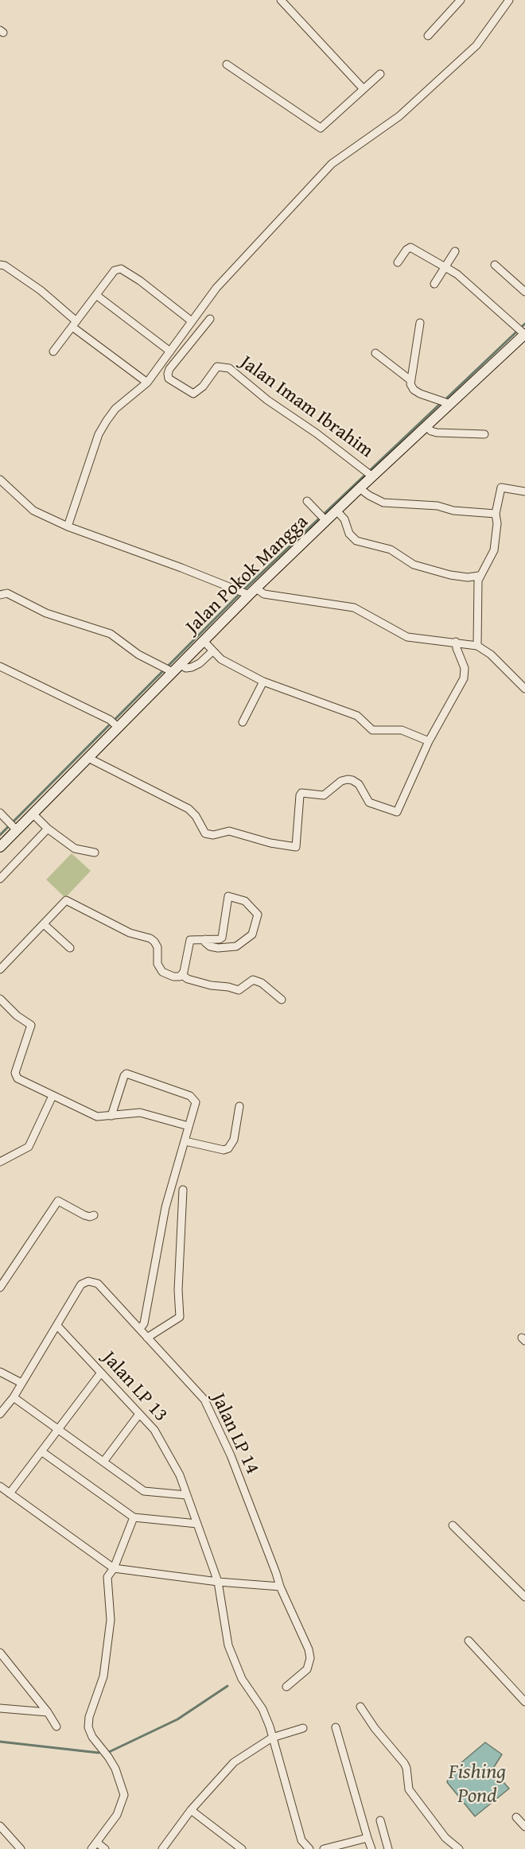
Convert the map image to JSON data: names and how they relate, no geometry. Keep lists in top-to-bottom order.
{
  "streets": {
    "main road": ["Jalan Pokok Mangga"],
    "street": ["Jalan Imam Ibrahim", "Jalan LP 13", "Jalan LP 14"]
  },
  "crossings": [
    ["Jalan Imam Ibrahim", "Jalan Pokok Mangga"],
    ["Jalan LP 13", "Jalan LP 14"]
  ],
  "water": ["Fishing Pond"]
}
